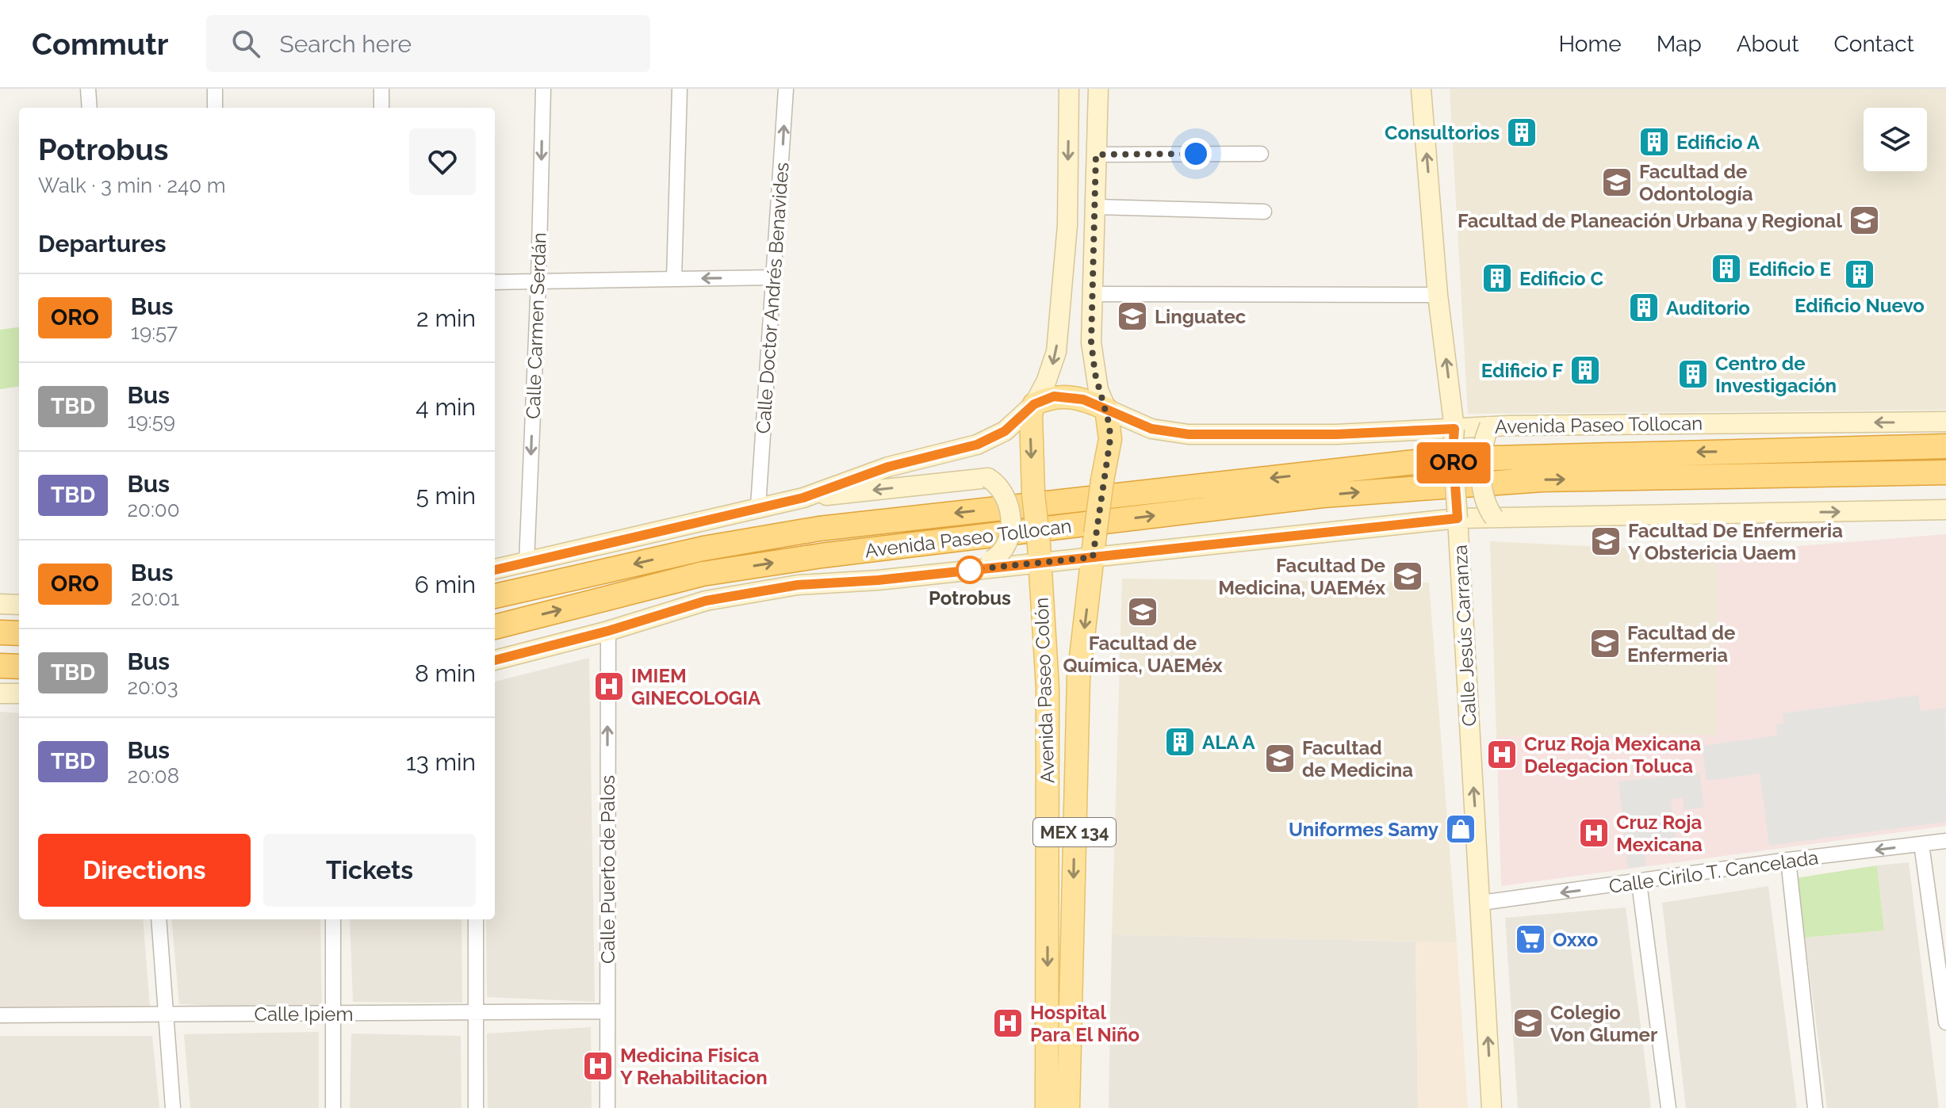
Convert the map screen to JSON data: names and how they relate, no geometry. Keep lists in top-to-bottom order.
{
  "streets": {
    "highway": ["Avenida Paseo Tollocan"],
    "main road": ["Calle Jesús Carranza", "Avenida Paseo Colón", "MEX 134"],
    "street": [
      "Calle Doctor Andrés Benavides",
      "Calle Carmen Serdán",
      "Calle Puerto de Palos",
      "Calle Cirilo T. Cancelada",
      "Calle Ipiem"
    ]
  },
  "crossings": [
    ["Calle Doctor Andrés Benavides", "Avenida Paseo Tollocan"],
    ["Calle Carmen Serdán", "Avenida Paseo Tollocan"],
    ["Avenida Paseo Tollocan", "Calle Jesús Carranza"],
    ["Avenida Paseo Tollocan", "Avenida Paseo Colón"],
    ["Avenida Paseo Tollocan", "Calle Puerto de Palos"],
    ["Calle Jesús Carranza", "Calle Cirilo T. Cancelada"],
    ["Calle Puerto de Palos", "Calle Ipiem"]
  ],
  "one_way": [
    "Calle Carmen Serdán",
    "Calle Jesús Carranza",
    "Calle Puerto de Palos",
    "Calle Cirilo T. Cancelada"
  ],
  "places": {
    "building": [
      "Consultorios",
      "Edificio A",
      "Edificio E",
      "Edificio Nuevo",
      "Edificio C",
      "Auditorio",
      "Edificio F",
      "Centro de Investigación",
      "ALA A"
    ],
    "school or university": [
      "Facultad de Odontología",
      "Facultad de Planeación Urbana y Regional",
      "Linguatec",
      "Facultad De Enfermeria Y Obstericia Uaem",
      "Facultad De Medicina, UAEMéx",
      "Facultad de Química, UAEMéx",
      "Facultad de Enfermeria",
      "Facultad de Medicina",
      "Colegio Von Glumer"
    ],
    "other": ["Potrobus"],
    "hospital": [
      "IMIEM GINECOLOGIA",
      "Cruz Roja Mexicana Delegacion Toluca",
      "Cruz Roja Mexicana",
      "Hospital Para El Niño",
      "Medicina Fisica Y Rehabilitacion"
    ],
    "shop": ["Uniformes Samy"],
    "supermarket": ["Oxxo"]
  },
  "lines": ["bus line ORO"],
  "page": {
    "header": "Commutr",
    "search": "Search here",
    "nav": [
      "Home",
      "Map",
      "About",
      "Contact"
    ],
    "on_map": "ORO",
    "heading": [
      ["Potrobus", "Walk · 3 min · 240 m"],
      "Departures"
    ],
    "list": [
      {
        "mark": "ORO",
        "name": "Bus",
        "note": "19:57",
        "value": "2 min"
      },
      {
        "mark": "TBD",
        "name": "Bus",
        "note": "19:59",
        "value": "4 min"
      },
      {
        "mark": "TBD",
        "name": "Bus",
        "note": "20:00",
        "value": "5 min"
      },
      {
        "mark": "ORO",
        "name": "Bus",
        "note": "20:01",
        "value": "6 min"
      },
      {
        "mark": "TBD",
        "name": "Bus",
        "note": "20:03",
        "value": "8 min"
      },
      {
        "mark": "TBD",
        "name": "Bus",
        "note": "20:08",
        "value": "13 min"
      }
    ],
    "buttons": ["Directions", "Tickets"]
  }
}
